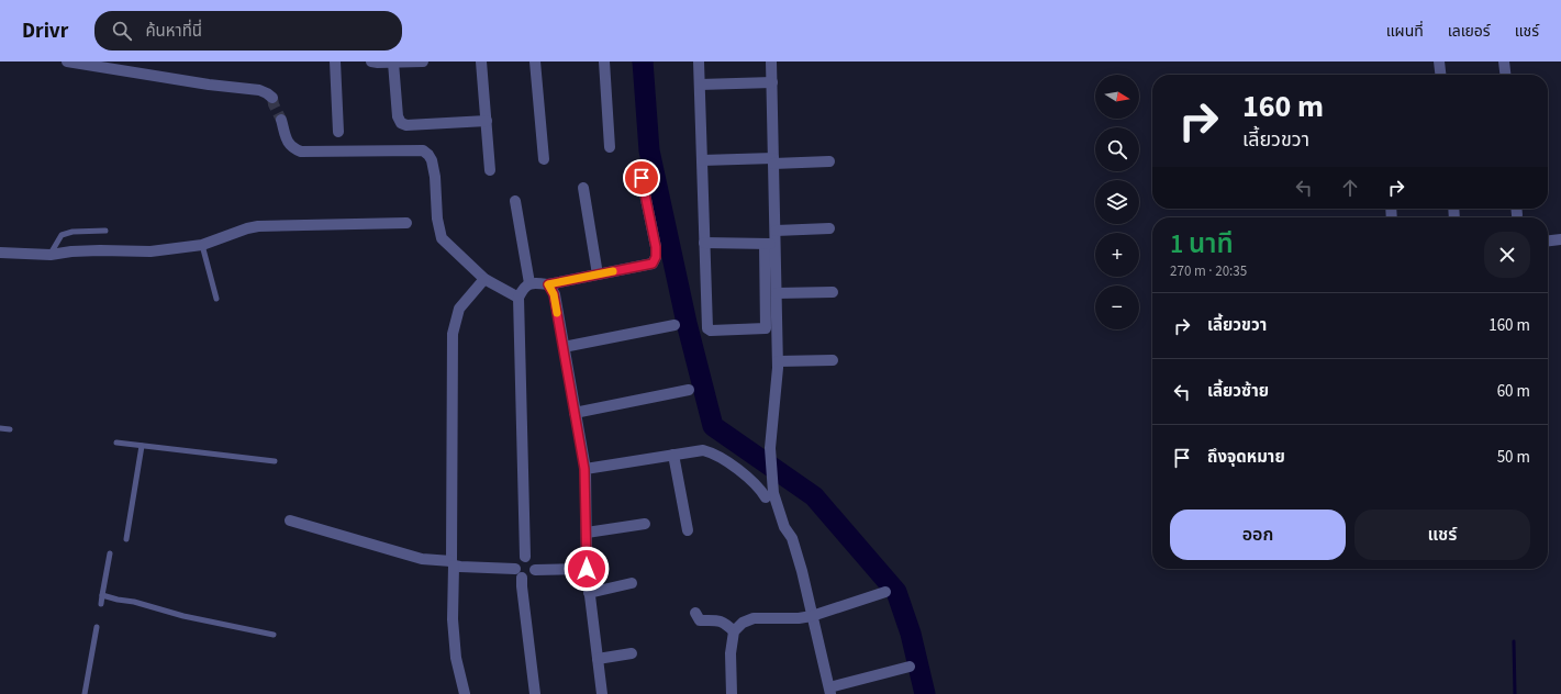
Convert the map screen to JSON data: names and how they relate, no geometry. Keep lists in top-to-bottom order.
{
  "north": "right",
  "page": {
    "header": "Drivr",
    "search": "ค้นหาที่นี่",
    "nav": ["แผนที่", "เลเยอร์", "แชร์"],
    "map_buttons": ["+", "−"],
    "turn": ["160 m", "เลี้ยวขวา"],
    "heading": ["1 นาที", "270 m · 20:35"],
    "list": [
      {
        "name": "เลี้ยวขวา",
        "value": "160 m"
      },
      {
        "name": "เลี้ยวซ้าย",
        "value": "60 m"
      },
      {
        "name": "ถึงจุดหมาย",
        "value": "50 m"
      }
    ],
    "buttons": ["ออก", "แชร์"]
  }
}
